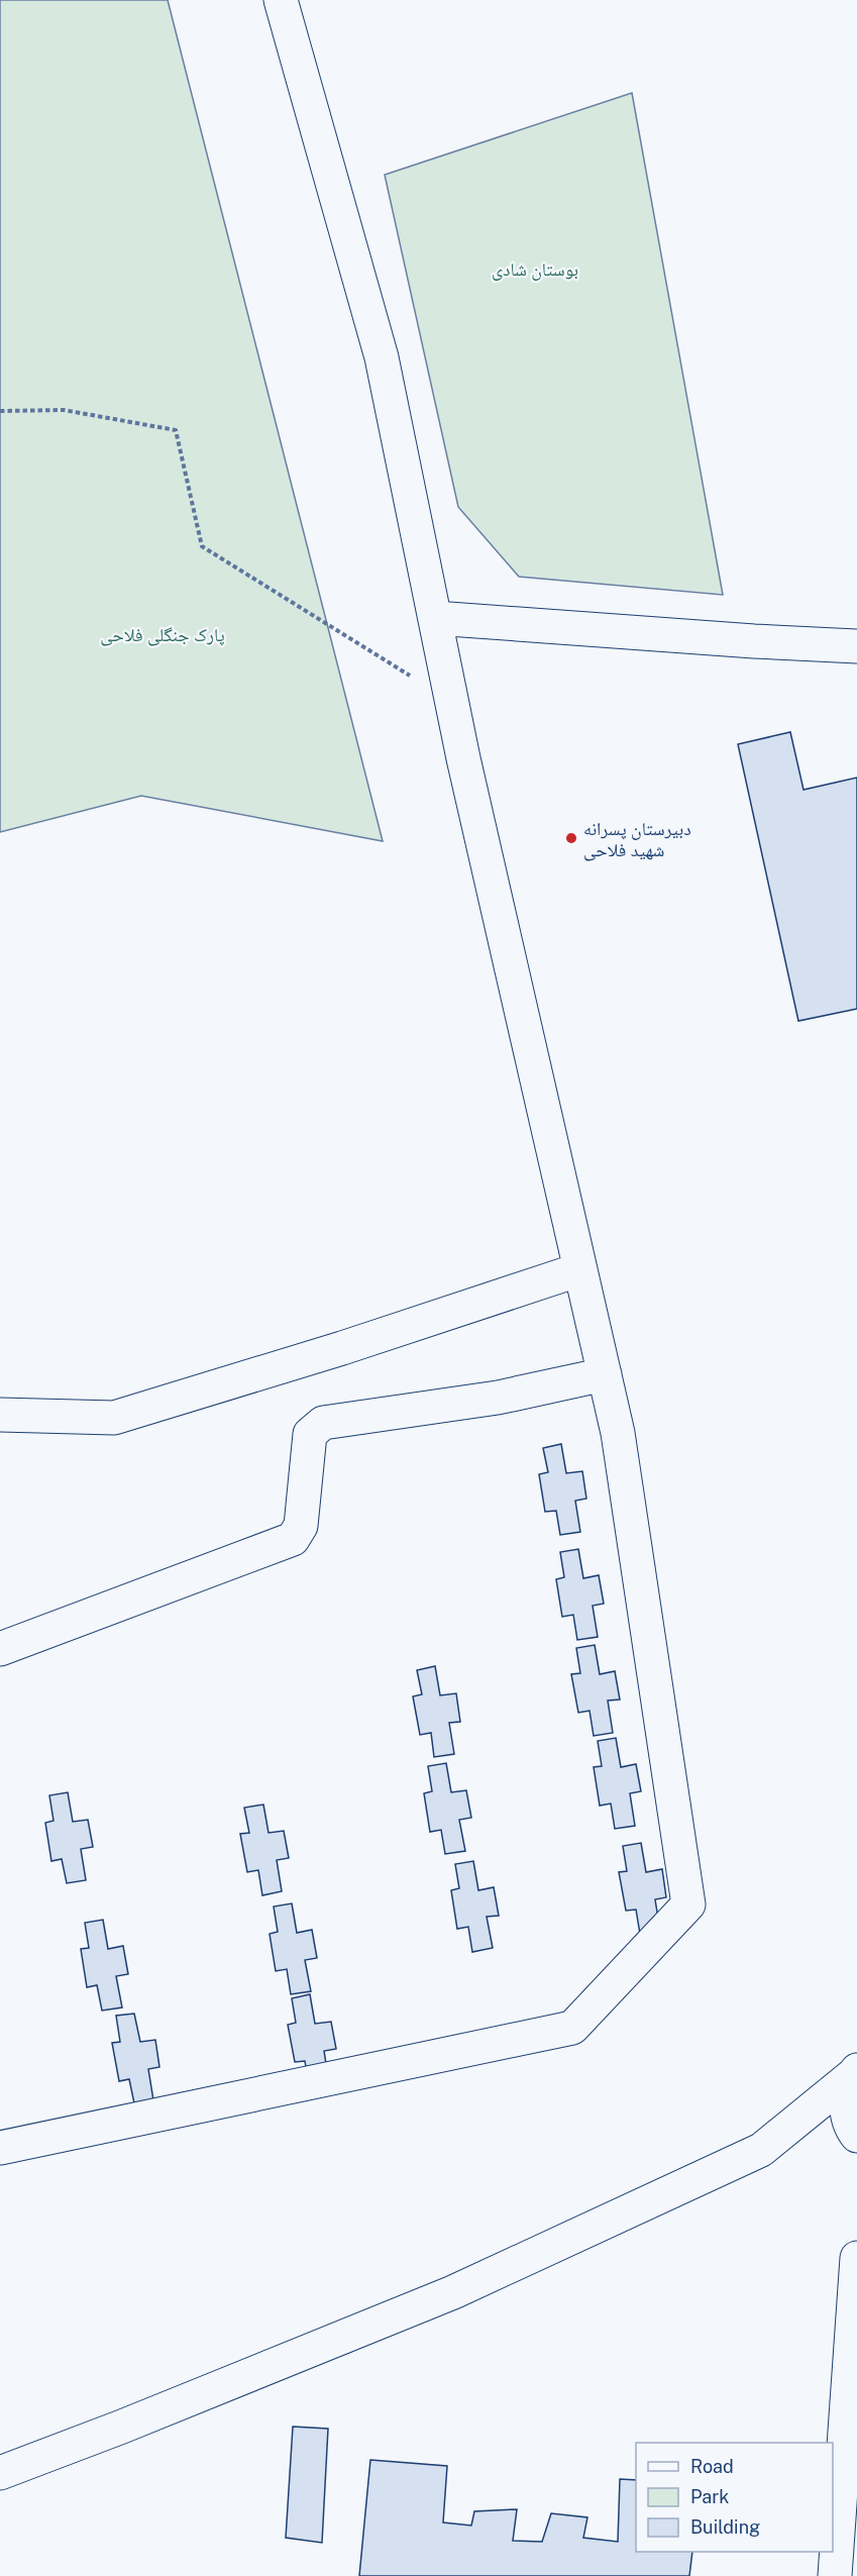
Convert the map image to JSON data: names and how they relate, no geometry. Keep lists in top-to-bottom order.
{
  "parks": ["بوستان شادی", "پارک جنگلی فلاحی"],
  "places": ["دبیرستان پسرانه شهید فلاحی"],
  "legend": ["Road", "Park", "Building"]
}
